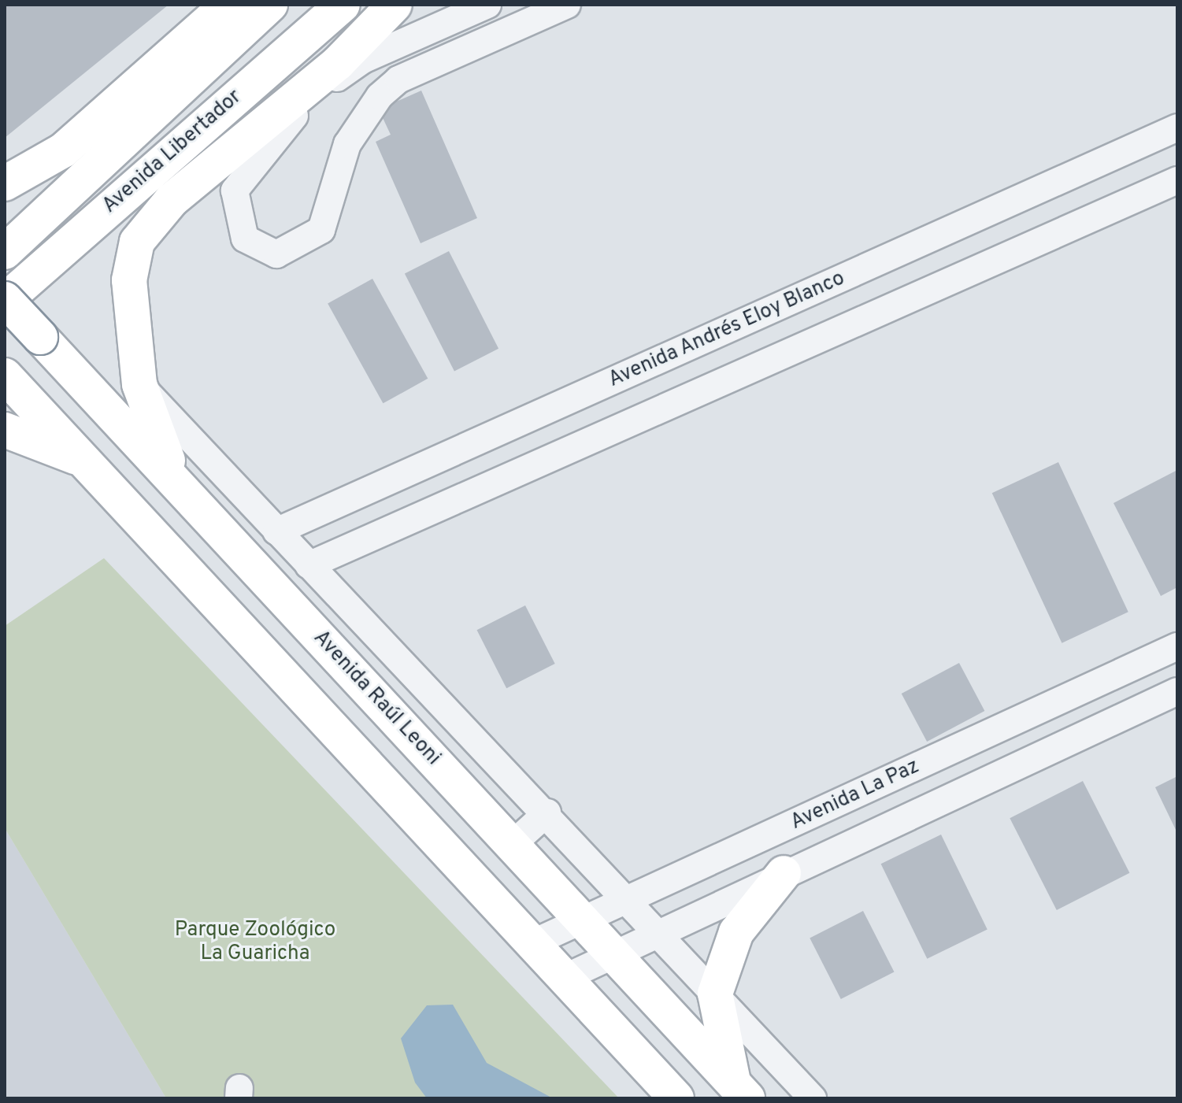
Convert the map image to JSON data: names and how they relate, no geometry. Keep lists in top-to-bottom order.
{
  "streets": {
    "highway": ["Avenida Libertador", "Avenida Raúl Leoni"],
    "street": ["Avenida Andrés Eloy Blanco", "Avenida La Paz"]
  },
  "crossings": [
    ["Avenida Libertador", "Avenida Raúl Leoni"],
    ["Avenida Andrés Eloy Blanco", "Avenida Raúl Leoni"],
    ["Avenida Raúl Leoni", "Avenida La Paz"]
  ],
  "parks": ["Parque Zoológico La Guaricha"]
}
